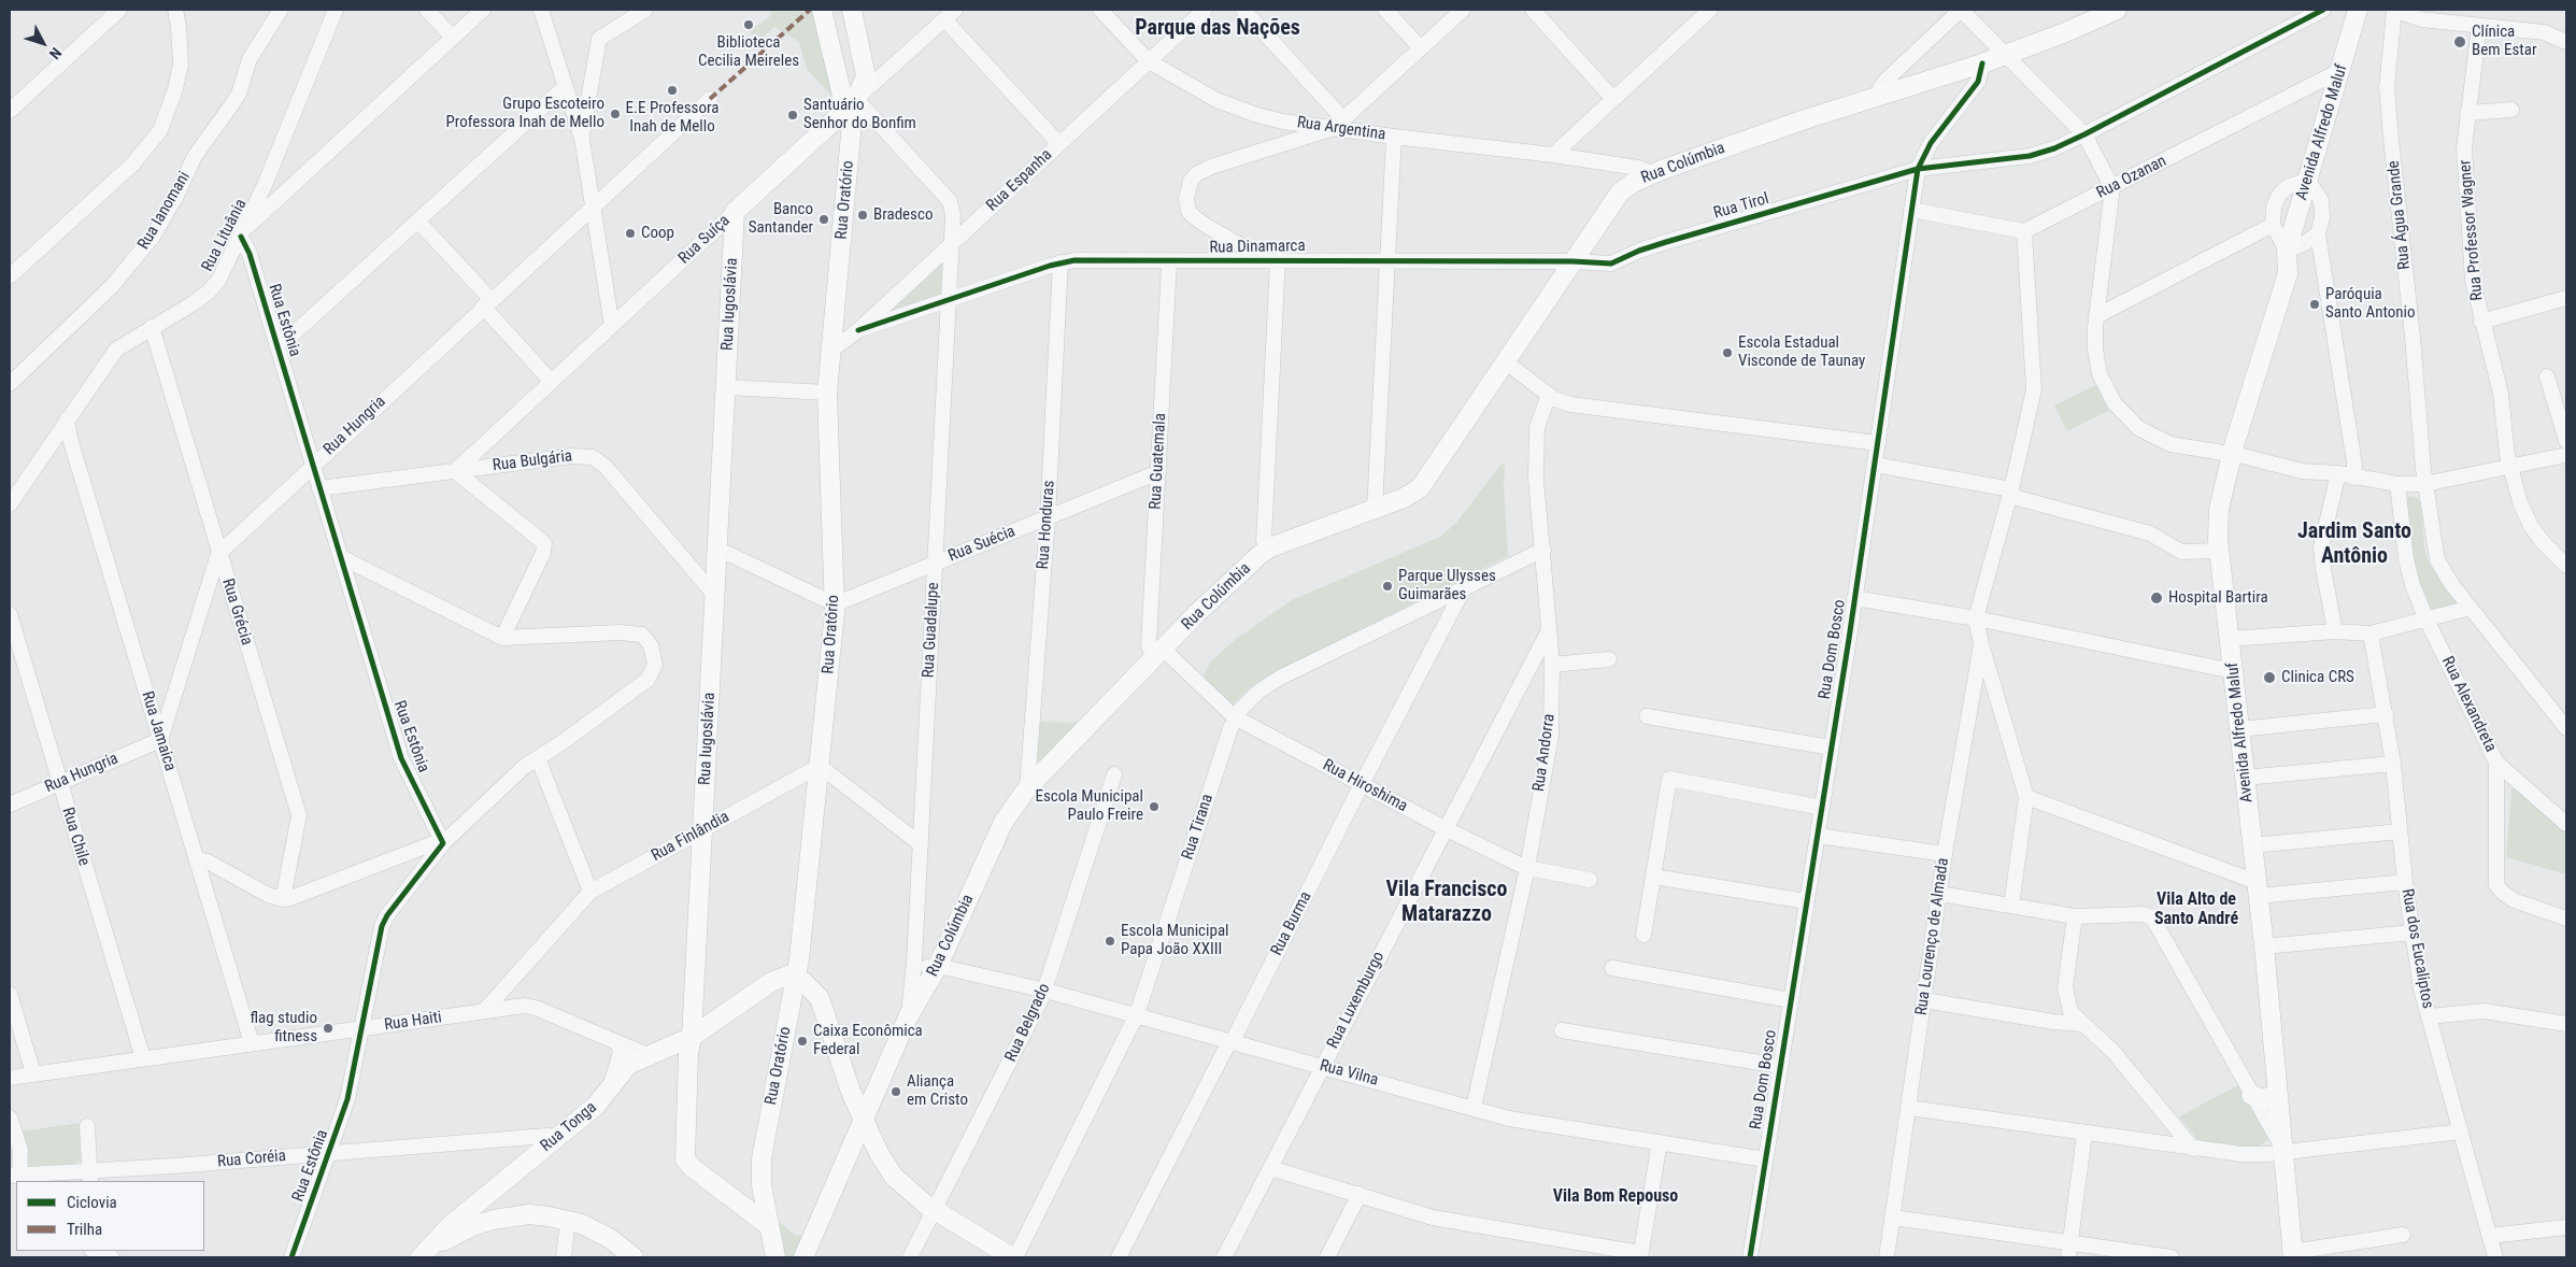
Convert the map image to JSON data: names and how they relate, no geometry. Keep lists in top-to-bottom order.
{
  "streets": {
    "main road": [
      "Avenida Alfredo Maluf",
      "Rua Colúmbia",
      "Rua Oratório",
      "Rua Suíça",
      "Rua Iugoslávia",
      "Rua Tonga"
    ],
    "street": [
      "Rua Argentina",
      "Rua Ozanan",
      "Rua Espanha",
      "Rua Tirol",
      "Rua Ianomani",
      "Rua Água Grande",
      "Rua Professor Wagner",
      "Rua Lituânia",
      "Rua Dinamarca",
      "Rua Estônia",
      "Rua Hungria",
      "Rua Bulgária",
      "Rua Guatemala",
      "Rua Honduras",
      "Rua Suécia",
      "Rua Grécia",
      "Rua Guadalupe",
      "Rua Dom Bosco",
      "Rua Alexandreta",
      "Rua Jamaica",
      "Rua Andorra",
      "Rua Hiroshima",
      "Rua Tirana",
      "Rua Chile",
      "Rua Finlândia",
      "Rua Burma",
      "Rua Lourenço de Almada",
      "Rua dos Eucaliptos",
      "Rua Luxemburgo",
      "Rua Haiti",
      "Rua Belgrado",
      "Rua Vilna",
      "Rua Coréia"
    ]
  },
  "crossings": [
    ["Rua Argentina", "Rua Colúmbia"],
    ["Rua Argentina", "Rua Espanha"],
    ["Avenida Alfredo Maluf", "Rua Ozanan"],
    ["Rua Colúmbia", "Rua Tirol"],
    ["Rua Colúmbia", "Rua Dinamarca"],
    ["Rua Colúmbia", "Rua Guatemala"],
    ["Rua Colúmbia", "Rua Honduras"],
    ["Rua Colúmbia", "Rua Guadalupe"],
    ["Rua Colúmbia", "Rua Dom Bosco"],
    ["Rua Colúmbia", "Rua Hiroshima"],
    ["Rua Colúmbia", "Rua Vilna"],
    ["Rua Espanha", "Rua Oratório"],
    ["Rua Espanha", "Rua Dinamarca"],
    ["Rua Espanha", "Rua Guadalupe"],
    ["Rua Oratório", "Rua Suíça"],
    ["Rua Oratório", "Rua Iugoslávia"],
    ["Rua Oratório", "Rua Suécia"],
    ["Rua Oratório", "Rua Finlândia"],
    ["Rua Tirol", "Rua Dinamarca"],
    ["Rua Tirol", "Rua Dom Bosco"],
    ["Rua Lituânia", "Rua Estônia"],
    ["Rua Lituânia", "Rua Grécia"],
    ["Rua Lituânia", "Rua Jamaica"],
    ["Rua Suíça", "Rua Iugoslávia"],
    ["Rua Suíça", "Rua Bulgária"],
    ["Rua Dinamarca", "Rua Guatemala"],
    ["Rua Dinamarca", "Rua Honduras"],
    ["Rua Dinamarca", "Rua Guadalupe"],
    ["Rua Iugoslávia", "Rua Bulgária"],
    ["Rua Iugoslávia", "Rua Finlândia"],
    ["Rua Estônia", "Rua Hungria"],
    ["Rua Estônia", "Rua Bulgária"],
    ["Rua Estônia", "Rua Haiti"],
    ["Rua Estônia", "Rua Coréia"],
    ["Rua Hungria", "Rua Grécia"],
    ["Rua Hungria", "Rua Jamaica"],
    ["Rua Hungria", "Rua Chile"],
    ["Rua Guatemala", "Rua Suécia"],
    ["Rua Guatemala", "Rua Hiroshima"],
    ["Rua Honduras", "Rua Suécia"],
    ["Rua Suécia", "Rua Guadalupe"],
    ["Rua Dom Bosco", "Rua Vilna"],
    ["Rua Jamaica", "Rua Haiti"],
    ["Rua Andorra", "Rua Hiroshima"],
    ["Rua Andorra", "Rua Tirana"],
    ["Rua Andorra", "Rua Luxemburgo"],
    ["Rua Andorra", "Rua Vilna"],
    ["Rua Hiroshima", "Rua Tirana"],
    ["Rua Hiroshima", "Rua Burma"],
    ["Rua Hiroshima", "Rua Luxemburgo"],
    ["Rua Tirana", "Rua Burma"],
    ["Rua Tirana", "Rua Vilna"],
    ["Rua Chile", "Rua Haiti"],
    ["Rua Finlândia", "Rua Haiti"],
    ["Rua Burma", "Rua Vilna"],
    ["Rua Luxemburgo", "Rua Vilna"],
    ["Rua Haiti", "Rua Tonga"],
    ["Rua Belgrado", "Rua Vilna"],
    ["Rua Tonga", "Rua Coréia"]
  ],
  "districts": [
    "Parque das Nações",
    "Jardim Santo Antônio",
    "Vila Francisco Matarazzo",
    "Vila Alto de Santo André",
    "Vila Bom Repouso"
  ],
  "places": [
    "Biblioteca Cecilia Meireles",
    "Clínica Bem Estar",
    "E.E Professora Inah de Mello",
    "Grupo Escoteiro Professora Inah de Mello",
    "Santuário Senhor do Bonfim",
    "Bradesco",
    "Banco Santander",
    "Coop",
    "Paróquia Santo Antonio",
    "Escola Estadual Visconde de Taunay",
    "Parque Ulysses Guimarães",
    "Hospital Bartira",
    "Clinica CRS",
    "Escola Municipal Paulo Freire",
    "Escola Municipal Papa João XXIII",
    "flag studio fitness",
    "Caixa Econômica Federal",
    "Aliança em Cristo"
  ],
  "legend": ["Ciclovia", "Trilha"],
  "north": "bottom right"
}
